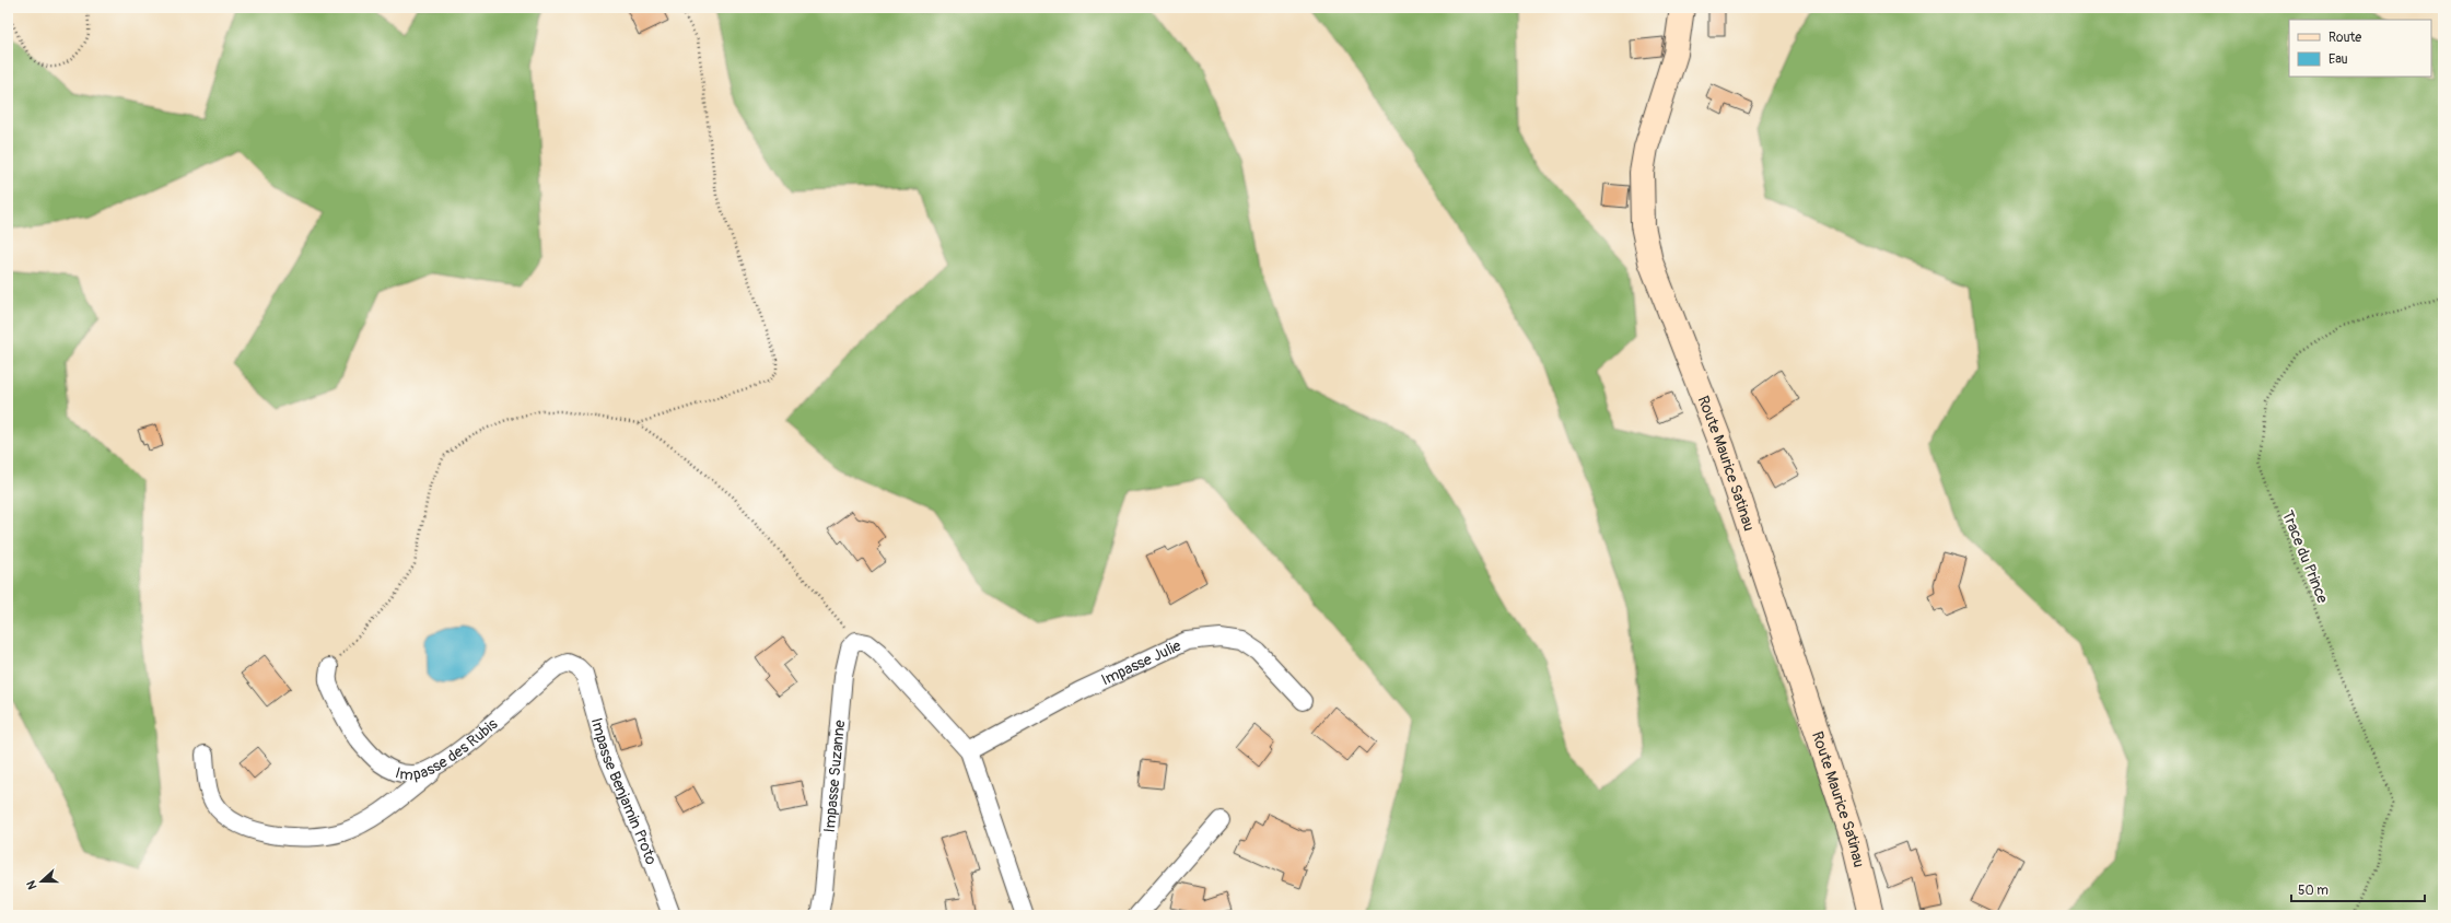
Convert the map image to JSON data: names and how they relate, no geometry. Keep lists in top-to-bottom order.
{
  "streets": {
    "main road": ["Route Maurice Satinau"],
    "street": [
      "Impasse Julie",
      "Impasse des Rubis",
      "Impasse Suzanne",
      "Impasse Benjamin Proto"
    ],
    "path": ["Trace du Prince"]
  },
  "crossings": [
    ["Impasse des Rubis", "Impasse Benjamin Proto"]
  ],
  "legend": ["Route", "Eau"],
  "scale_bar": "50 m",
  "north": "left"
}
